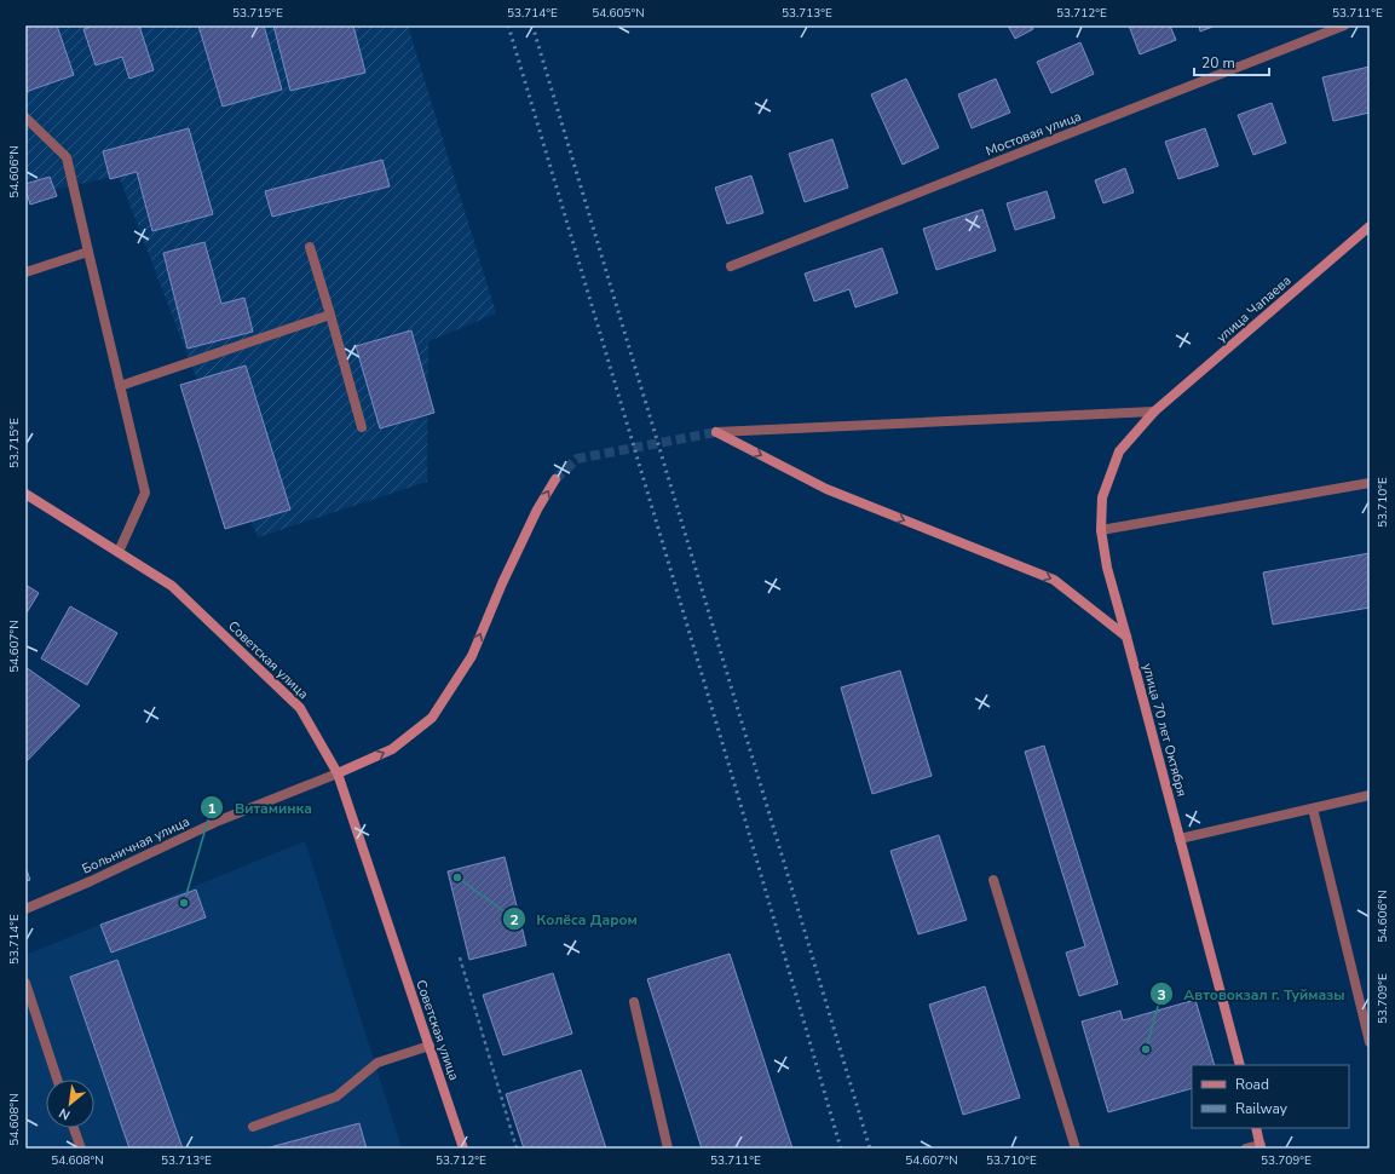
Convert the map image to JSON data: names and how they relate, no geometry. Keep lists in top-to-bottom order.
{
  "streets": {
    "main road": ["улица Чапаева", "Советская улица", "улица 70 лет Октября"],
    "street": ["Мостовая улица", "Больничная улица"]
  },
  "crossings": [
    ["улица Чапаева", "улица 70 лет Октября"],
    ["Советская улица", "Больничная улица"]
  ],
  "places": ["Колёса Даром", "Витаминка", "Автовокзал г. Туймазы"],
  "legend": ["Road", "Railway"],
  "scale_bar": "20 m",
  "north": "bottom left",
  "coordinates": [
    "53.715°E",
    "53.714°E",
    "54.605°N",
    "53.713°E",
    "53.712°E",
    "53.711°E",
    "54.606°N",
    "53.710°E",
    "54.607°N",
    "53.709°E",
    "54.608°N"
  ]
}
